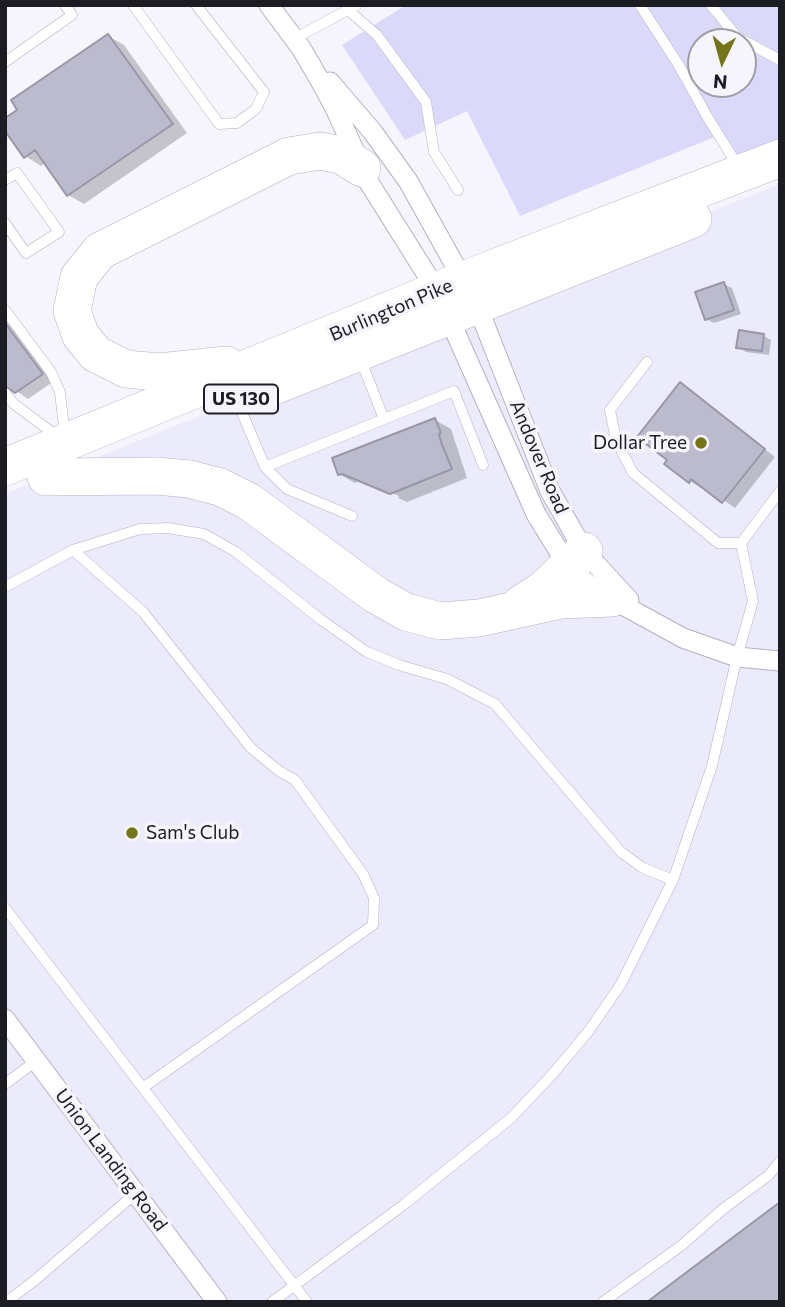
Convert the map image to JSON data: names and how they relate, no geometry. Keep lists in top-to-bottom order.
{
  "streets": {
    "highway": ["Burlington Pike", "US 130"],
    "street": ["Andover Road", "Union Landing Road"]
  },
  "crossings": [
    ["Burlington Pike", "Andover Road"]
  ],
  "places": ["Dollar Tree", "Sam's Club"],
  "north": "bottom"
}
